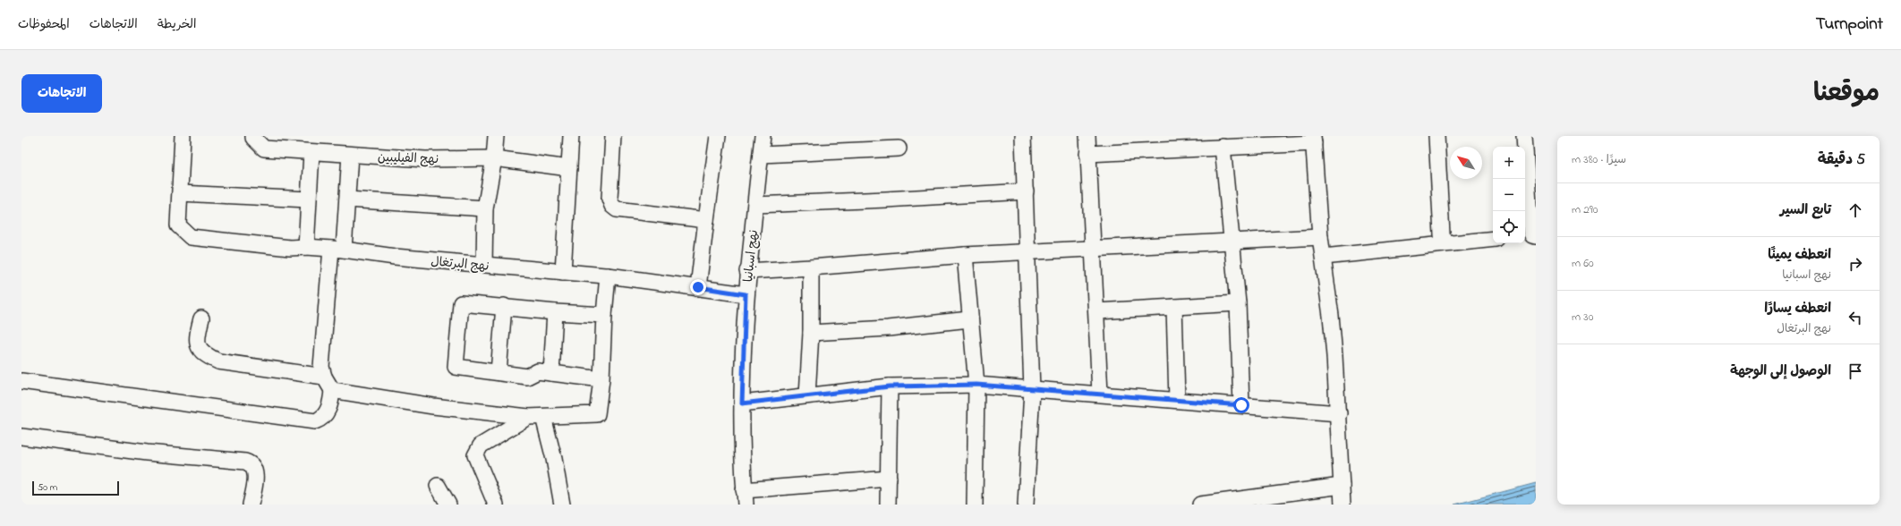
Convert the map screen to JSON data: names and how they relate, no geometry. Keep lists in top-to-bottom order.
{
  "streets": {
    "street": ["نهج الفيليبين", "نهج اسبانيا", "نهج البرتغال"]
  },
  "crossings": [
    ["نهج اسبانيا", "نهج البرتغال"]
  ],
  "scale_bar": "50 m",
  "north": "top left",
  "page": {
    "header": "Turnpoint",
    "nav": ["الخريطة", "الاتجاهات", "المحفوظات"],
    "title": "موقعنا",
    "buttons": "الاتجاهات",
    "heading": ["5 دقيقة", "سيرًا · 380 m"],
    "map_buttons": ["+", "−"],
    "list": [
      ["تابع السير", "290 m"],
      ["انعطف يمينًا", "نهج اسبانيا", "60 m"],
      ["انعطف يسارًا", "نهج البرتغال", "30 m"],
      "الوصول إلى الوجهة"
    ],
    "scale": "50 m"
  }
}
